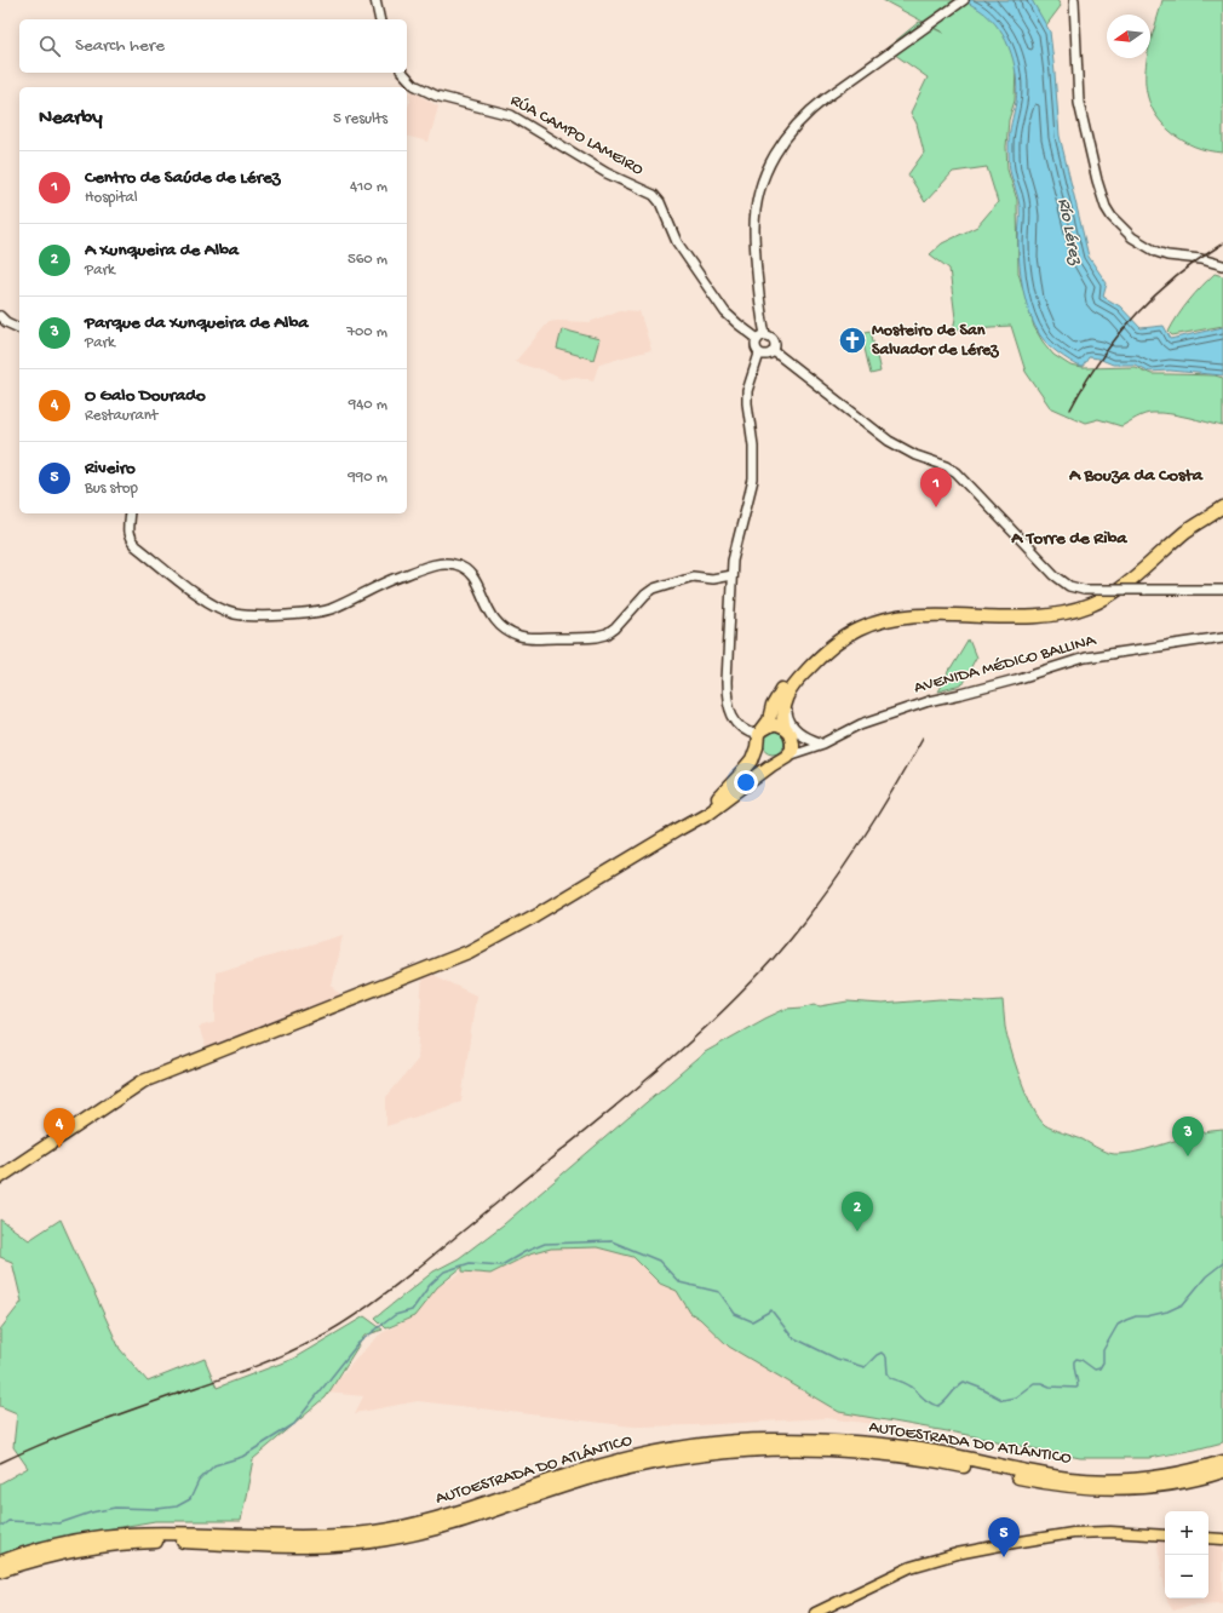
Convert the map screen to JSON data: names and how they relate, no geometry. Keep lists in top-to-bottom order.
{
  "streets": {
    "highway": ["AUTOESTRADA DO ATLÁNTICO"],
    "street": ["RÚA CAMPO LAMEIRO", "AVENIDA MÉDICO BALLINA"]
  },
  "districts": ["A Bouza da Costa", "A Torre de Riba"],
  "water": ["Río Lérez"],
  "places": {
    "church": ["Mosteiro de San Salvador de Lérez"]
  },
  "north": "left",
  "page": {
    "search": "Search here",
    "heading": ["Nearby", "5 results"],
    "list": [
      {
        "mark": "1",
        "name": "Centro de Saúde de Lérez",
        "note": "Hospital",
        "value": "410 m"
      },
      {
        "mark": "2",
        "name": "A Xunqueira de Alba",
        "note": "Park",
        "value": "560 m"
      },
      {
        "mark": "3",
        "name": "Parque da Xunqueira de Alba",
        "note": "Park",
        "value": "700 m"
      },
      {
        "mark": "4",
        "name": "O Galo Dourado",
        "note": "Restaurant",
        "value": "940 m"
      },
      {
        "mark": "5",
        "name": "Riveiro",
        "note": "Bus stop",
        "value": "990 m"
      }
    ],
    "pins": [
      "1",
      "4",
      "3",
      "2",
      "5"
    ],
    "map_buttons": ["+", "−"]
  }
}
